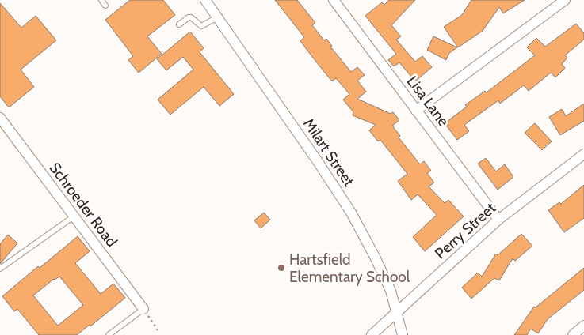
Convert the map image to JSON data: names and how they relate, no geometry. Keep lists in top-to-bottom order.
{
  "streets": {
    "street": [
      "Lisa Lane",
      "Milart Street",
      "Schroeder Road",
      "Perry Street"
    ]
  },
  "crossings": [
    ["Lisa Lane", "Perry Street"],
    ["Milart Street", "Perry Street"]
  ],
  "places": ["Hartsfield Elementary School"]
}
